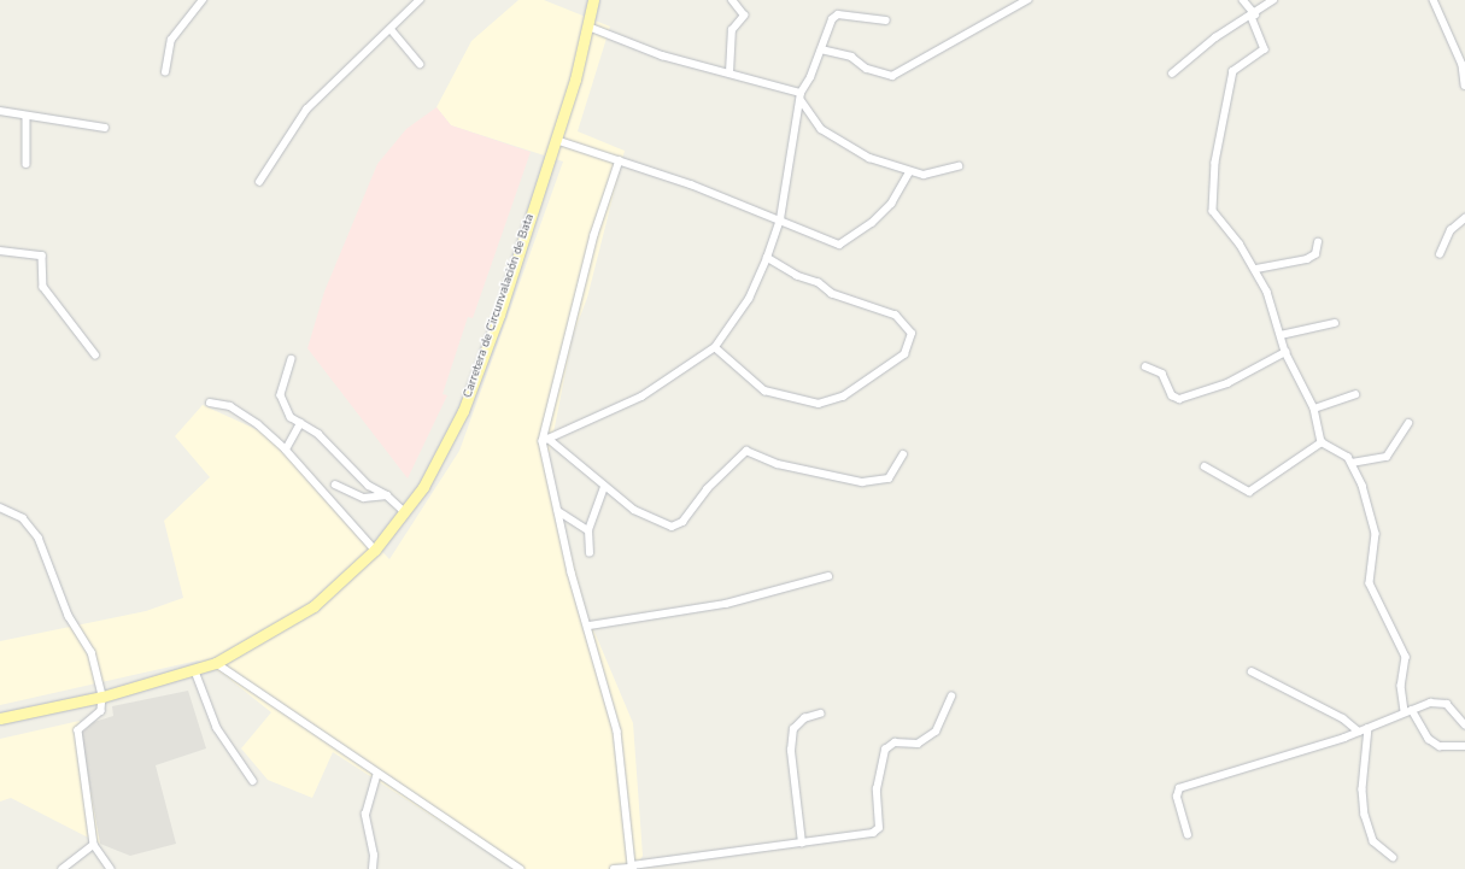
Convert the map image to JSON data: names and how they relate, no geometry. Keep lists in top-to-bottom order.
{
  "streets": {
    "main road": ["Carretera de Circunvalación de Bata"]
  }
}
